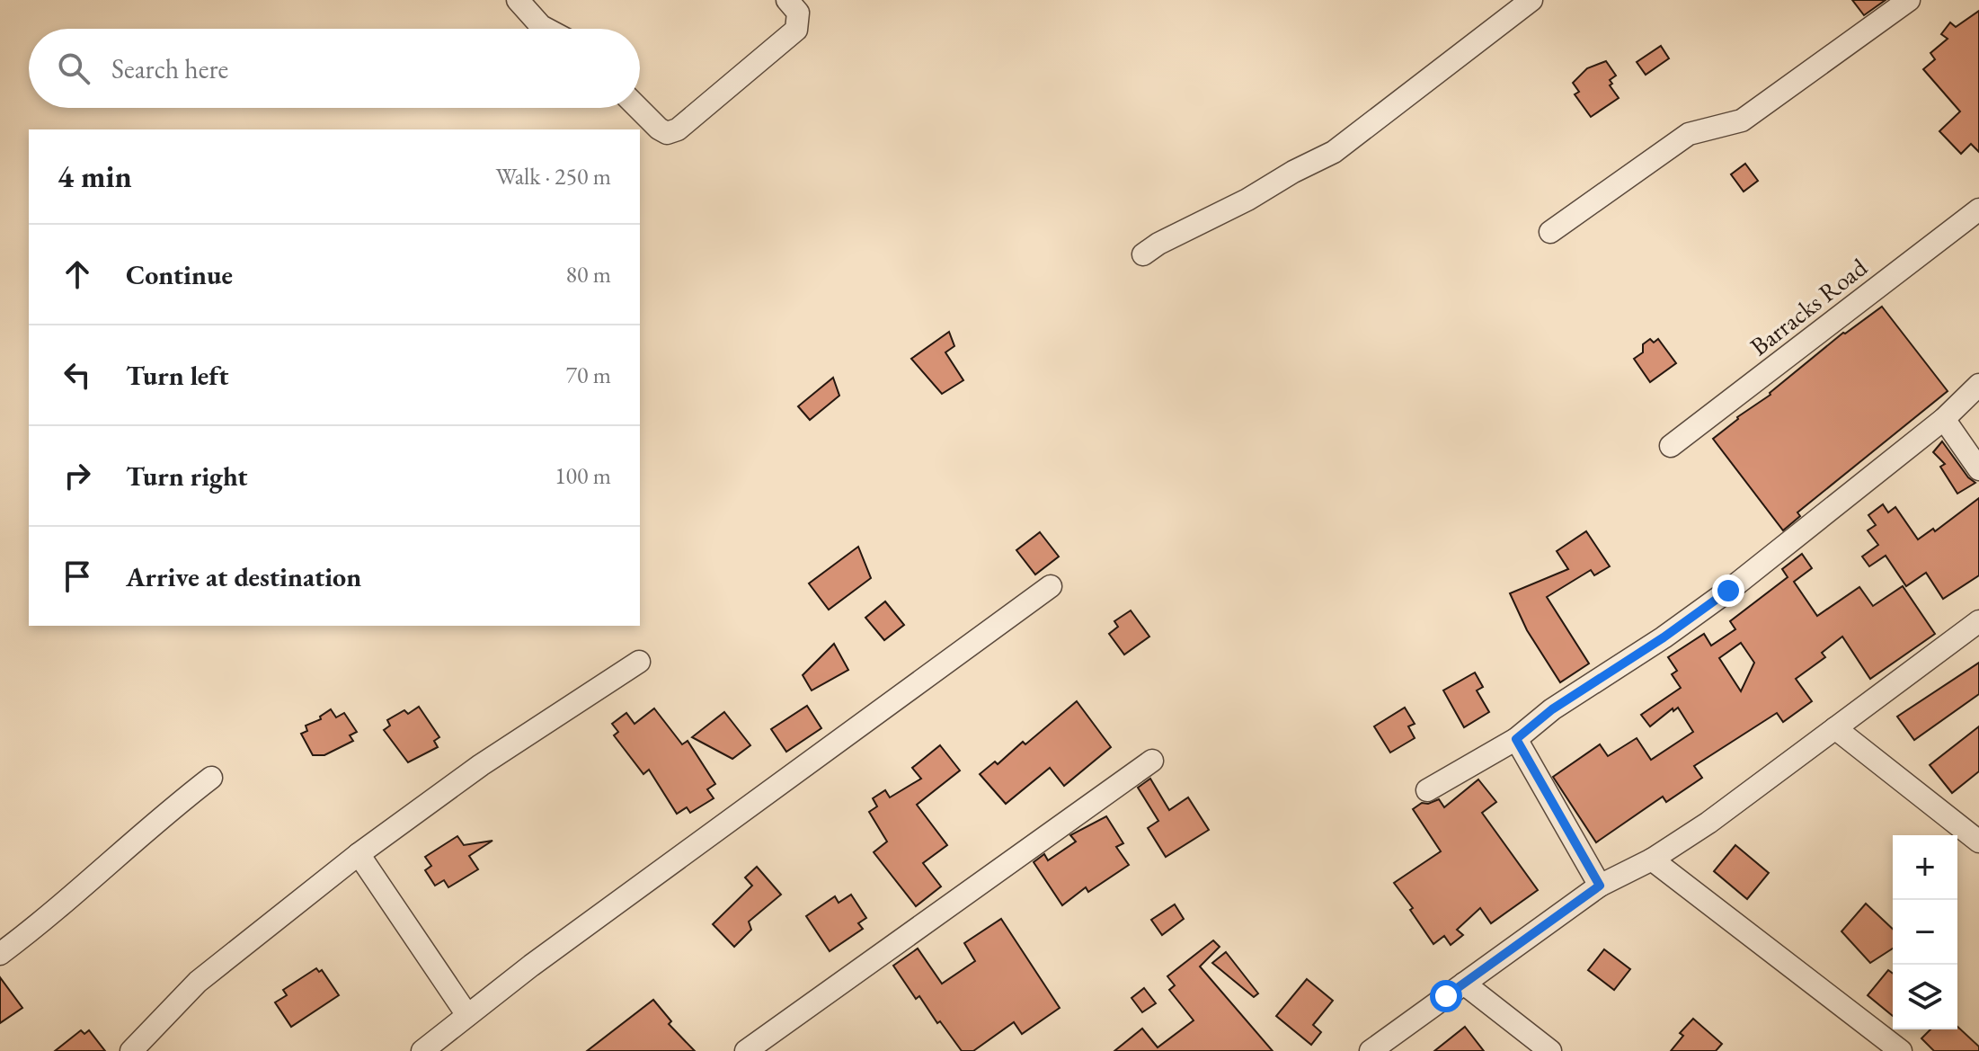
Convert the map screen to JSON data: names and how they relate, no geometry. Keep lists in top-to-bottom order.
{
  "streets": {
    "street": ["Barracks Road"]
  },
  "page": {
    "search": "Search here",
    "heading": ["4 min", "Walk · 250 m"],
    "list": [
      ["Continue", "80 m"],
      ["Turn left", "70 m"],
      ["Turn right", "100 m"],
      "Arrive at destination"
    ],
    "map_buttons": ["+", "−"]
  }
}
